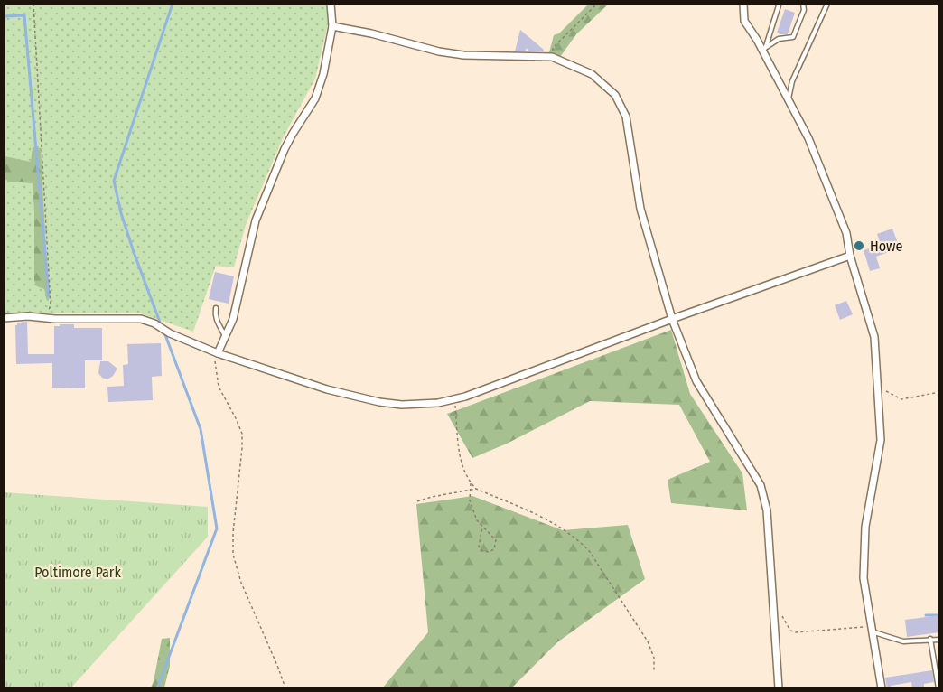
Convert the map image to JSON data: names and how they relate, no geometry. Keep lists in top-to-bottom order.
{
  "parks": ["Poltimore Park"],
  "places": ["Howe"]
}
